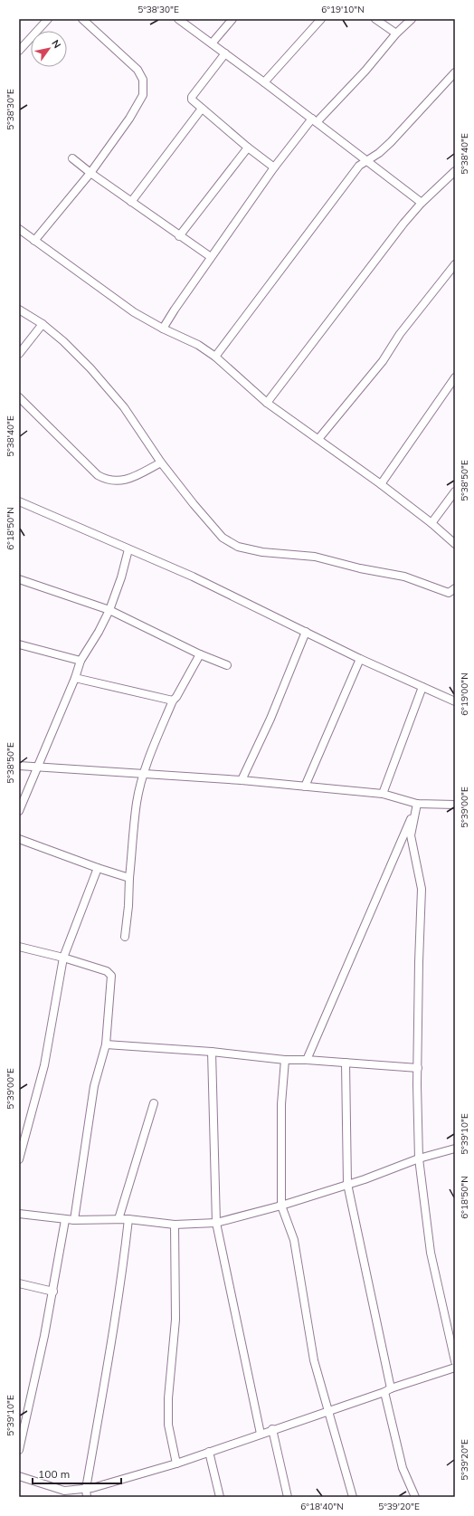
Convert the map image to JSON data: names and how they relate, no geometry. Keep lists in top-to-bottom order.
{
  "scale_bar": "100 m",
  "north": "top right",
  "coordinates": [
    "5°38'30\"E",
    "6°19'10\"N",
    "5°38'40\"E",
    "5°38'50\"E",
    "6°18'50\"N",
    "6°19'00\"N",
    "5°39'00\"E",
    "5°39'10\"E",
    "5°39'20\"E",
    "6°18'40\"N"
  ]
}
